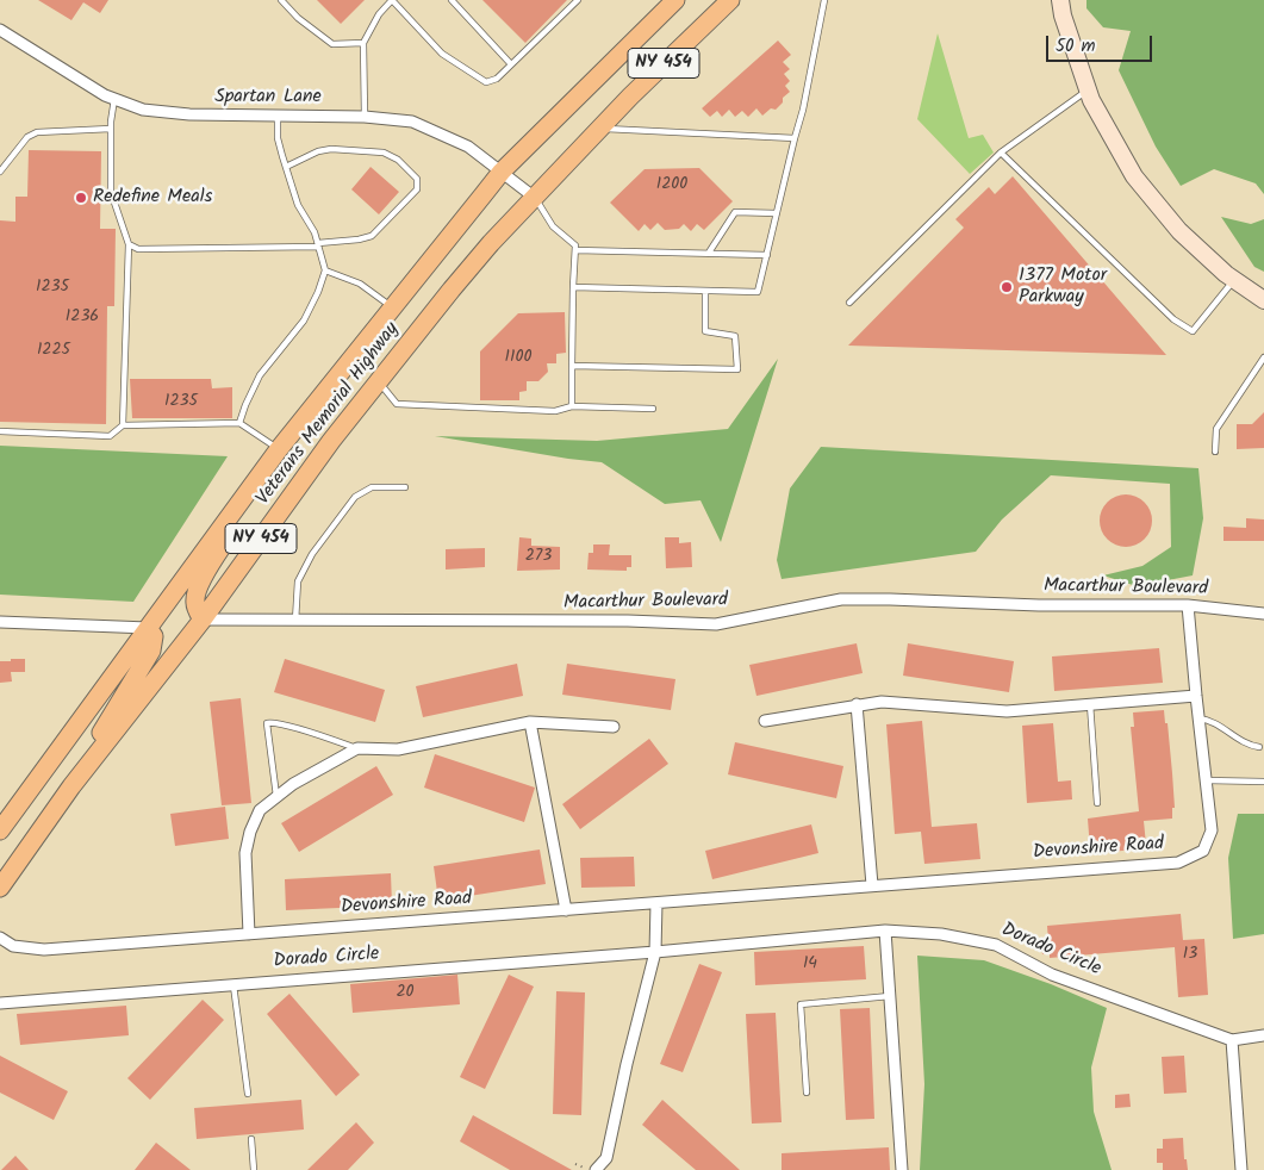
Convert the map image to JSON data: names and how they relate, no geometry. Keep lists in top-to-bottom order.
{
  "streets": {
    "highway": ["NY 454", "Veterans Memorial Highway"],
    "street": [
      "Spartan Lane",
      "Macarthur Boulevard",
      "Devonshire Road",
      "Dorado Circle"
    ]
  },
  "crossings": [
    ["Spartan Lane", "Veterans Memorial Highway"],
    ["Veterans Memorial Highway", "Macarthur Boulevard"],
    ["Macarthur Boulevard", "Devonshire Road"]
  ],
  "places": ["Redefine Meals", "1377 Motor Parkway"],
  "house_numbers": [
    "1200",
    "1235",
    "1236",
    "1225",
    "1100",
    "1235",
    "273",
    "13",
    "14",
    "20"
  ],
  "scale_bar": "50 m"
}
